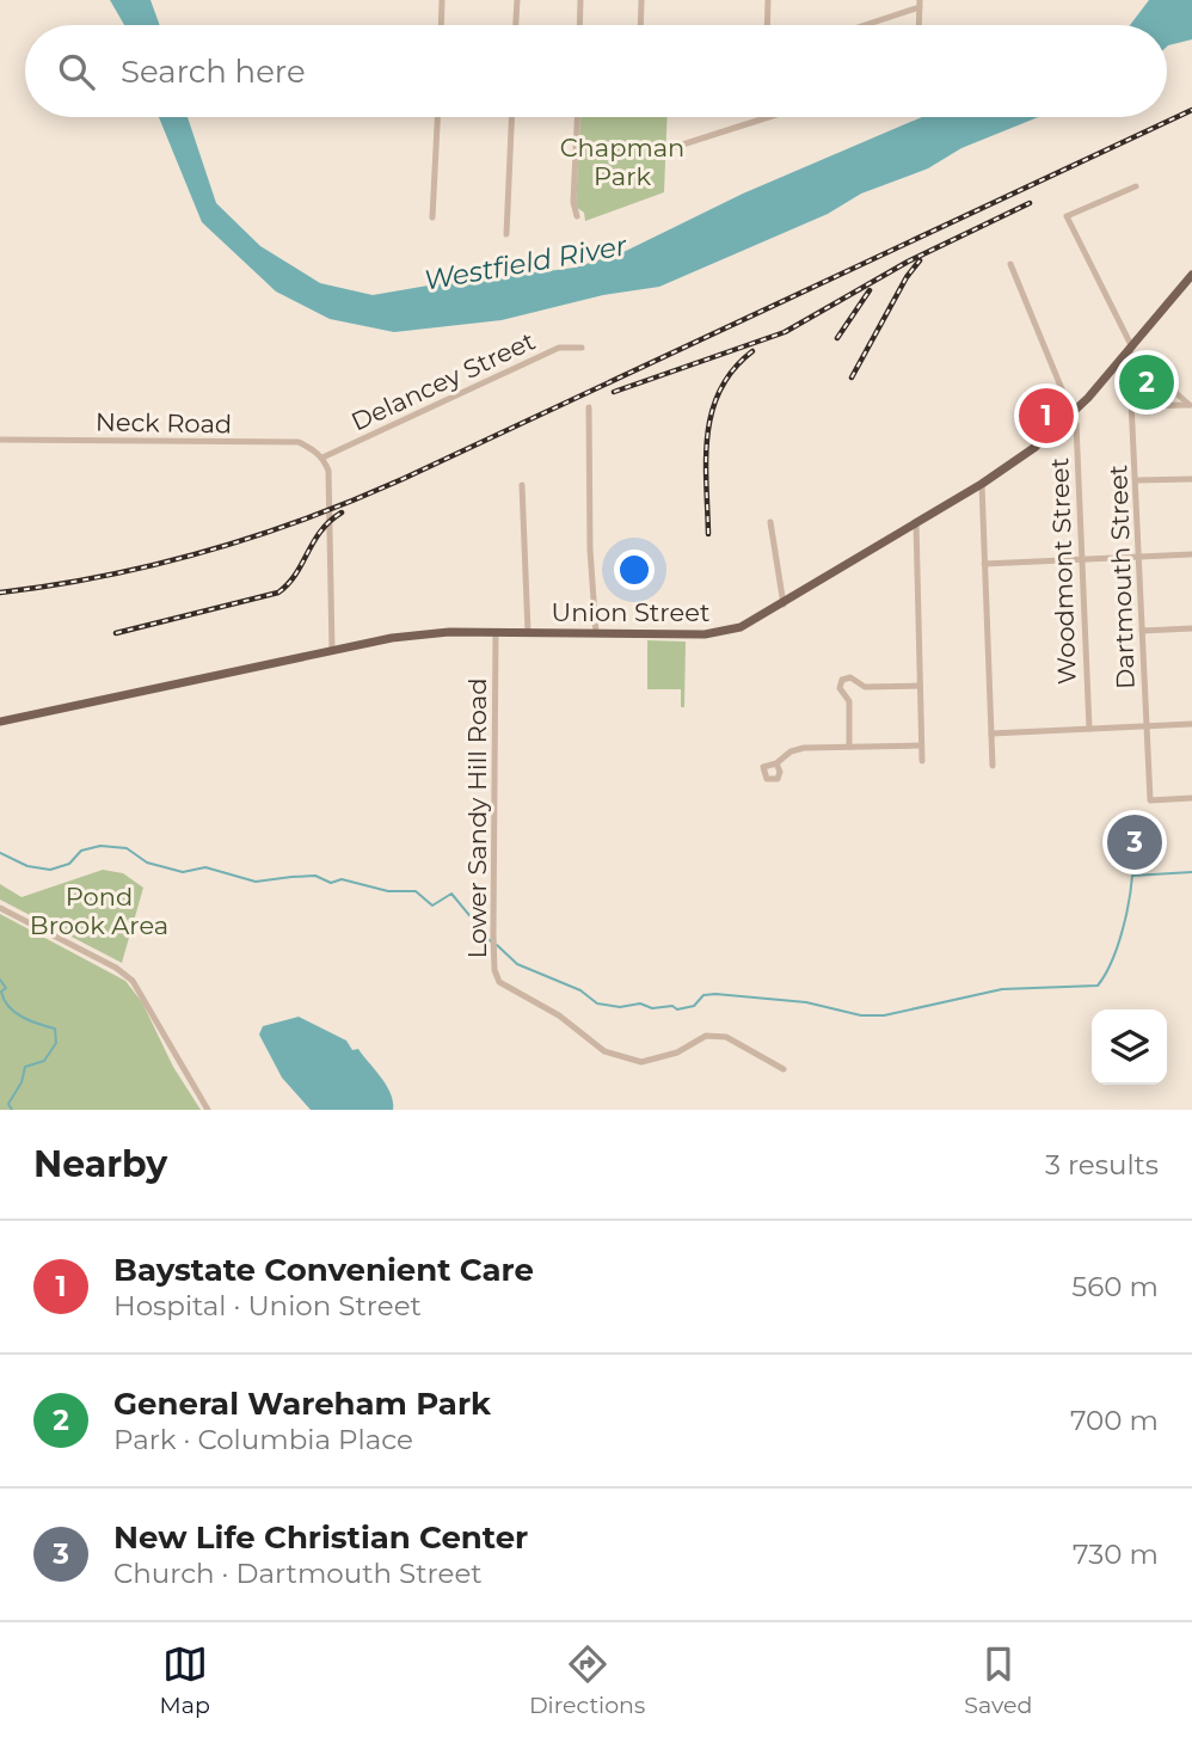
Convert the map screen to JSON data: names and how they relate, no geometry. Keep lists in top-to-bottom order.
{
  "streets": {
    "main road": ["Union Street"],
    "street": [
      "Delancey Street",
      "Neck Road",
      "Woodmont Street",
      "Dartmouth Street",
      "Lower Sandy Hill Road"
    ]
  },
  "crossings": [
    ["Delancey Street", "Neck Road"],
    ["Woodmont Street", "Union Street"],
    ["Dartmouth Street", "Union Street"],
    ["Union Street", "Lower Sandy Hill Road"]
  ],
  "water": ["Westfield River"],
  "parks": ["Chapman Park", "Pond Brook Area"],
  "page": {
    "search": "Search here",
    "pins": ["2", "1", "3"],
    "heading": ["Nearby", "3 results"],
    "list": [
      {
        "mark": "1",
        "name": "Baystate Convenient Care",
        "note": "Hospital · Union Street",
        "value": "560 m"
      },
      {
        "mark": "2",
        "name": "General Wareham Park",
        "note": "Park · Columbia Place",
        "value": "700 m"
      },
      {
        "mark": "3",
        "name": "New Life Christian Center",
        "note": "Church · Dartmouth Street",
        "value": "730 m"
      }
    ],
    "nav": ["Map", "Directions", "Saved"]
  }
}
